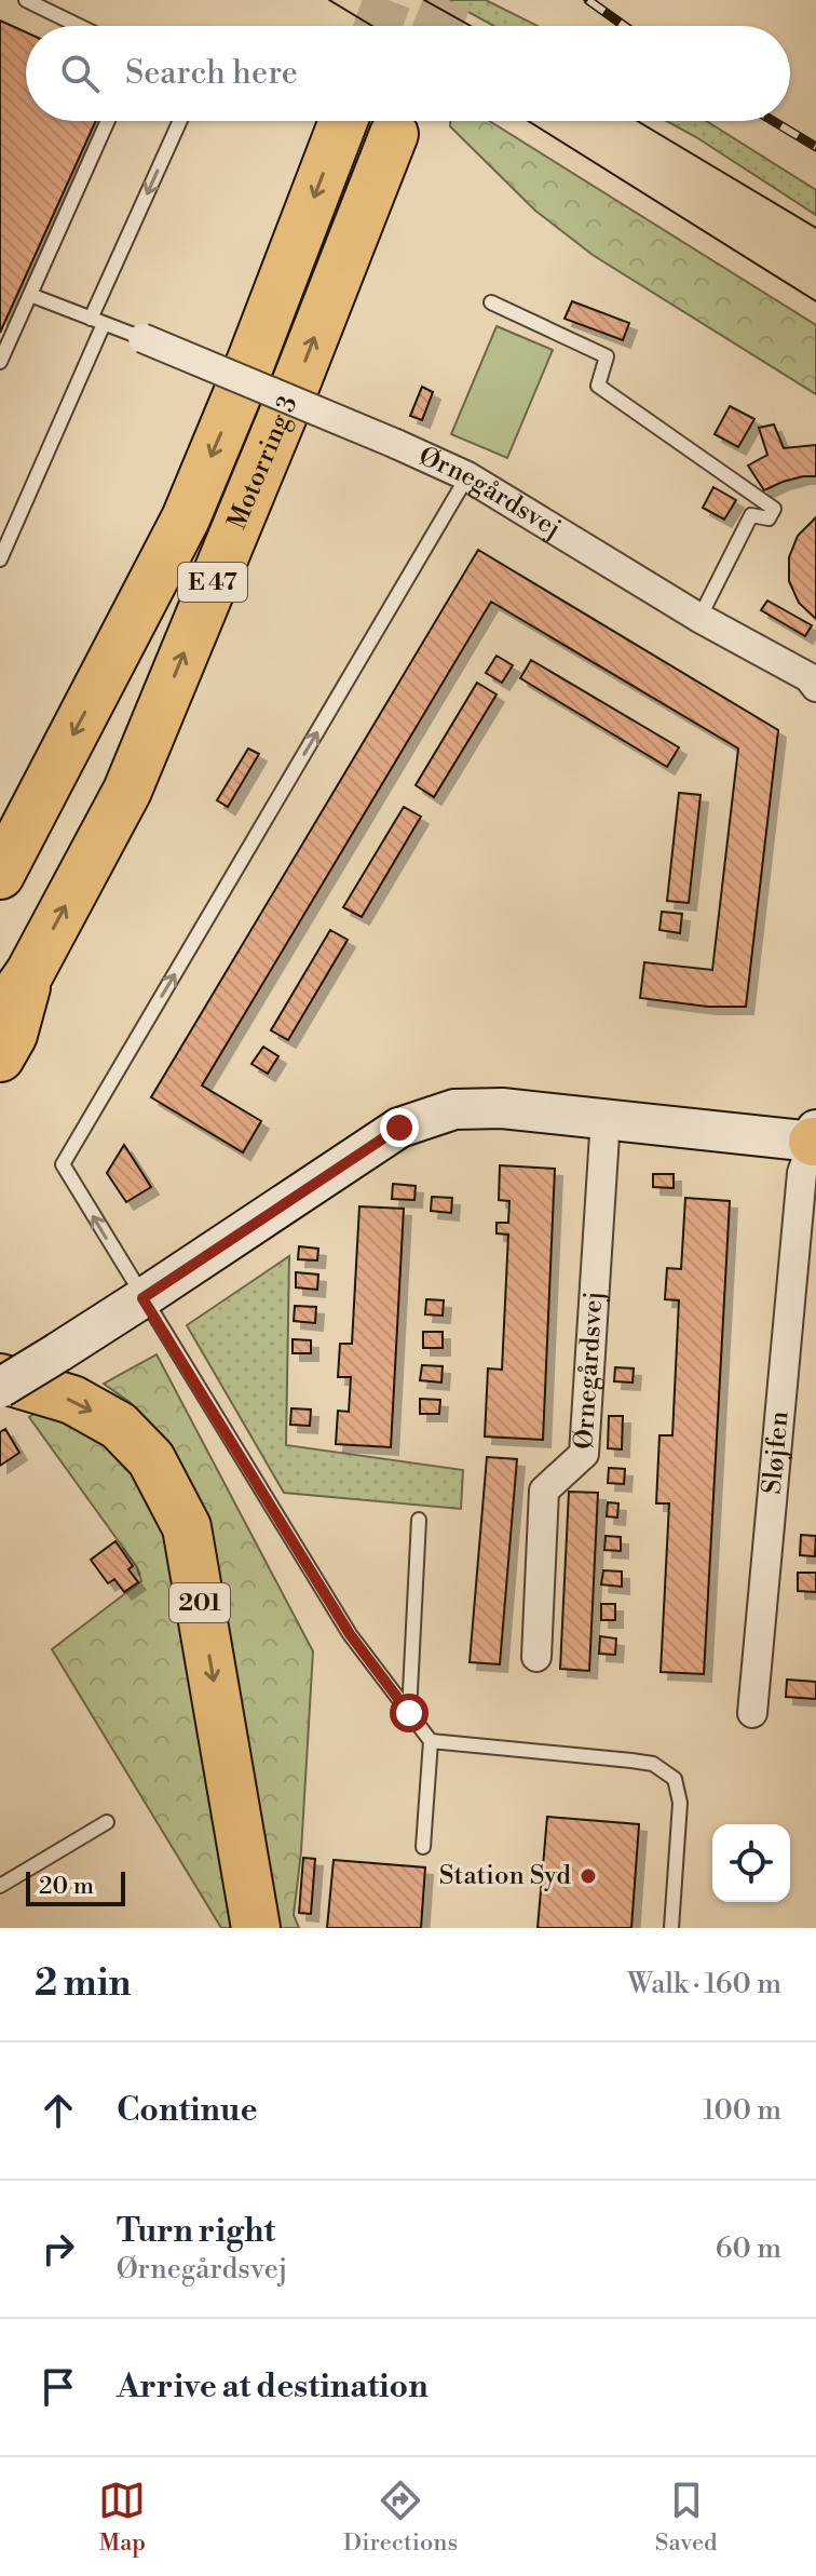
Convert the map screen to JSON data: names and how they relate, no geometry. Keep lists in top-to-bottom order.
{
  "streets": {
    "highway": ["Motorring 3", "E 47", "201"],
    "street": ["Ørnegårdsvej", "Sløjfen"]
  },
  "places": ["Station Syd"],
  "scale_bar": "20 m",
  "page": {
    "search": "Search here",
    "scale": "20 m",
    "heading": ["2 min", "Walk · 160 m"],
    "list": [
      ["Continue", "100 m"],
      ["Turn right", "Ørnegårdsvej", "60 m"],
      "Arrive at destination"
    ],
    "nav": ["Map", "Directions", "Saved"]
  }
}
